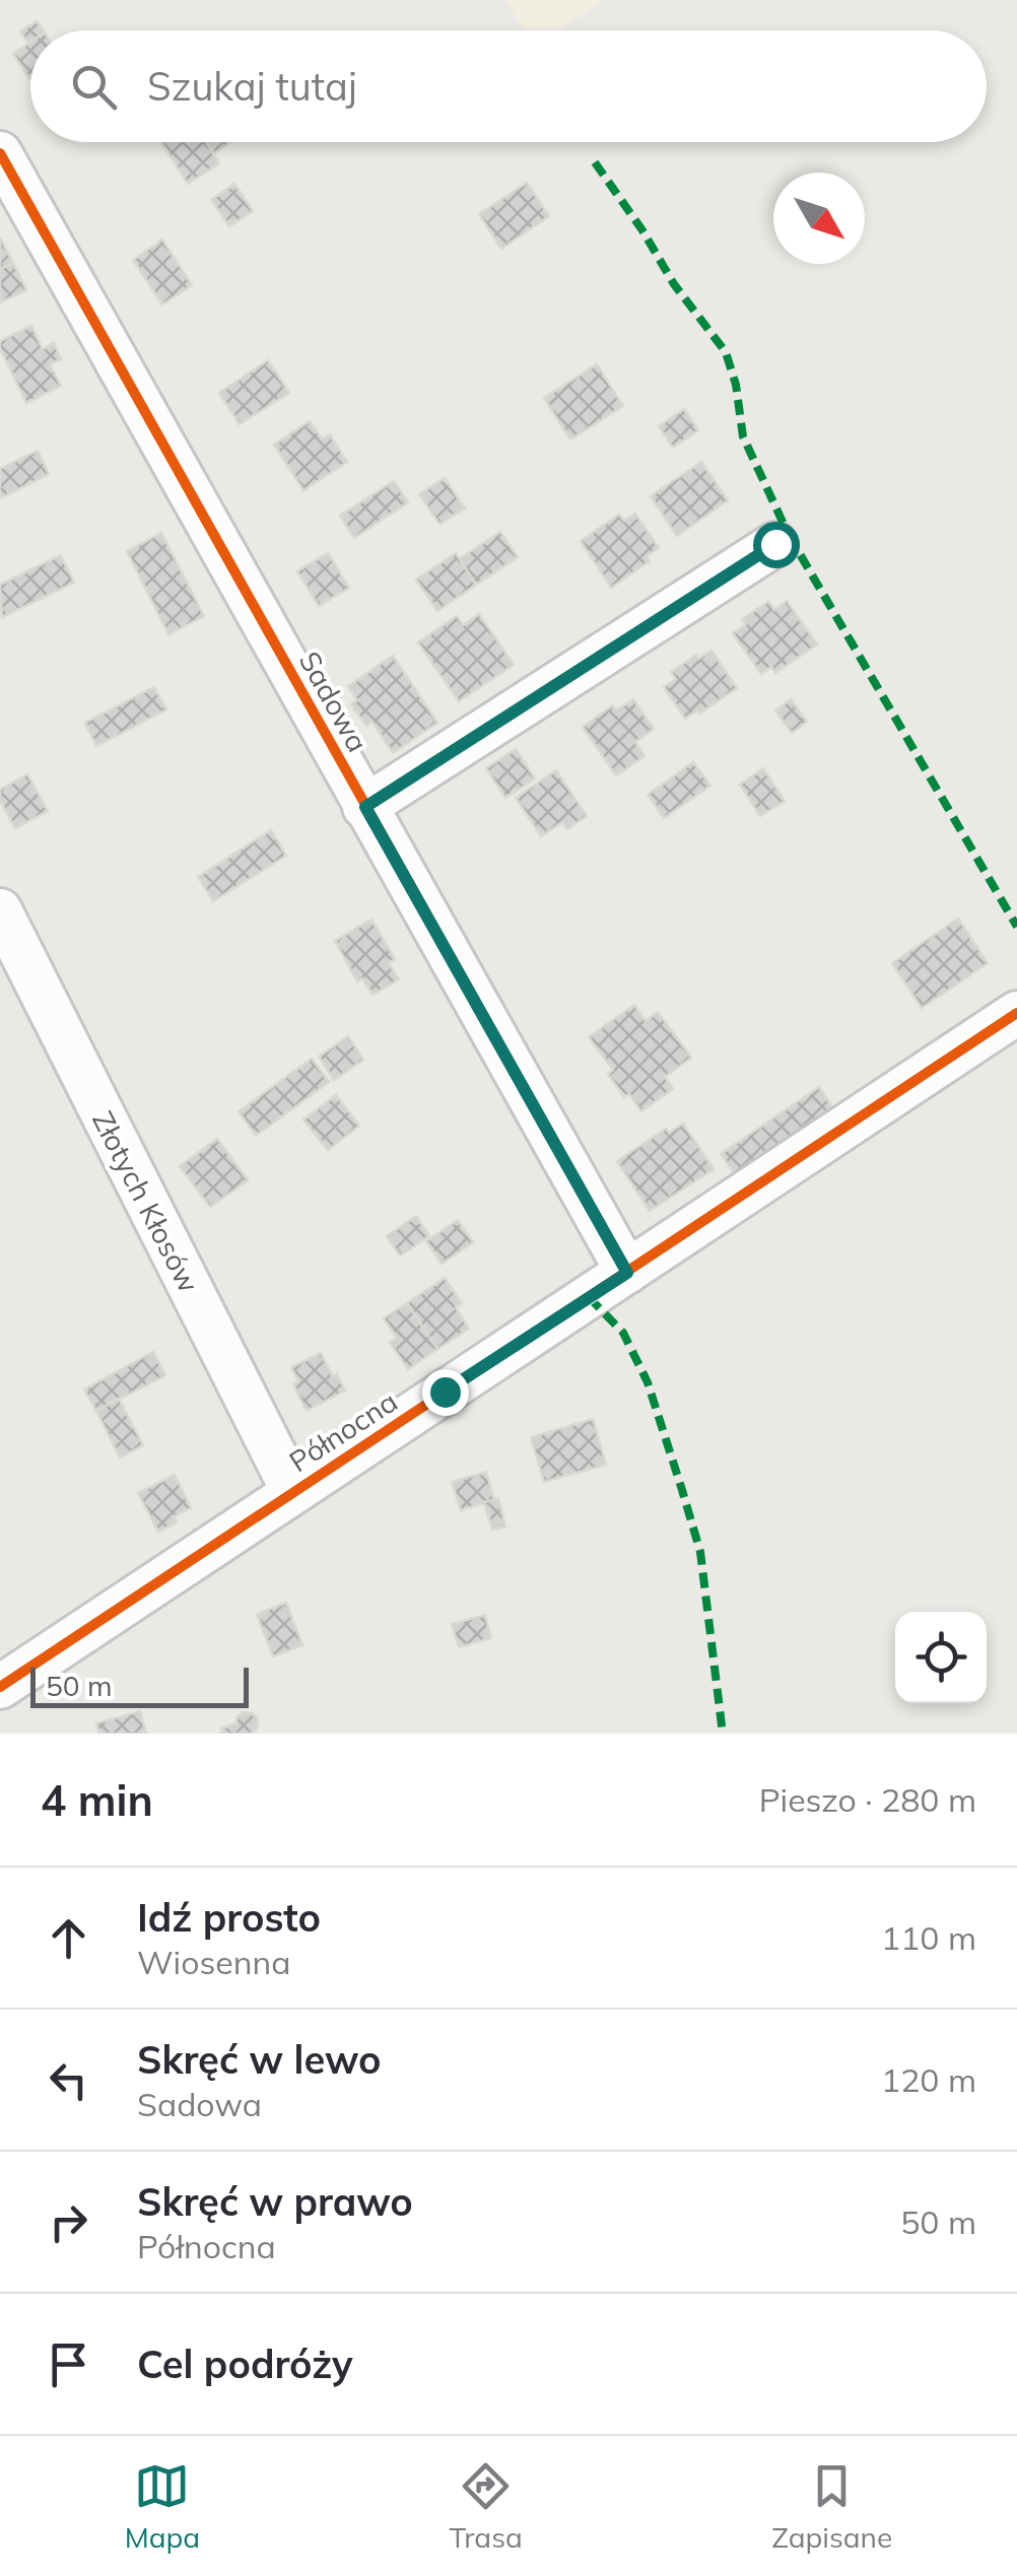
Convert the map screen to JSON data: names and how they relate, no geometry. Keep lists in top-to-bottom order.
{
  "streets": {
    "street": ["Sadowa", "Złotych Kłosów", "Północna"]
  },
  "crossings": [
    ["Sadowa", "Północna"],
    ["Złotych Kłosów", "Północna"]
  ],
  "scale_bar": "50 m",
  "north": "bottom right",
  "page": {
    "search": "Szukaj tutaj",
    "scale": "50 m",
    "heading": ["4 min", "Pieszo · 280 m"],
    "list": [
      ["Idź prosto", "Wiosenna", "110 m"],
      ["Skręć w lewo", "Sadowa", "120 m"],
      ["Skręć w prawo", "Północna", "50 m"],
      "Cel podróży"
    ],
    "nav": ["Mapa", "Trasa", "Zapisane"]
  }
}
